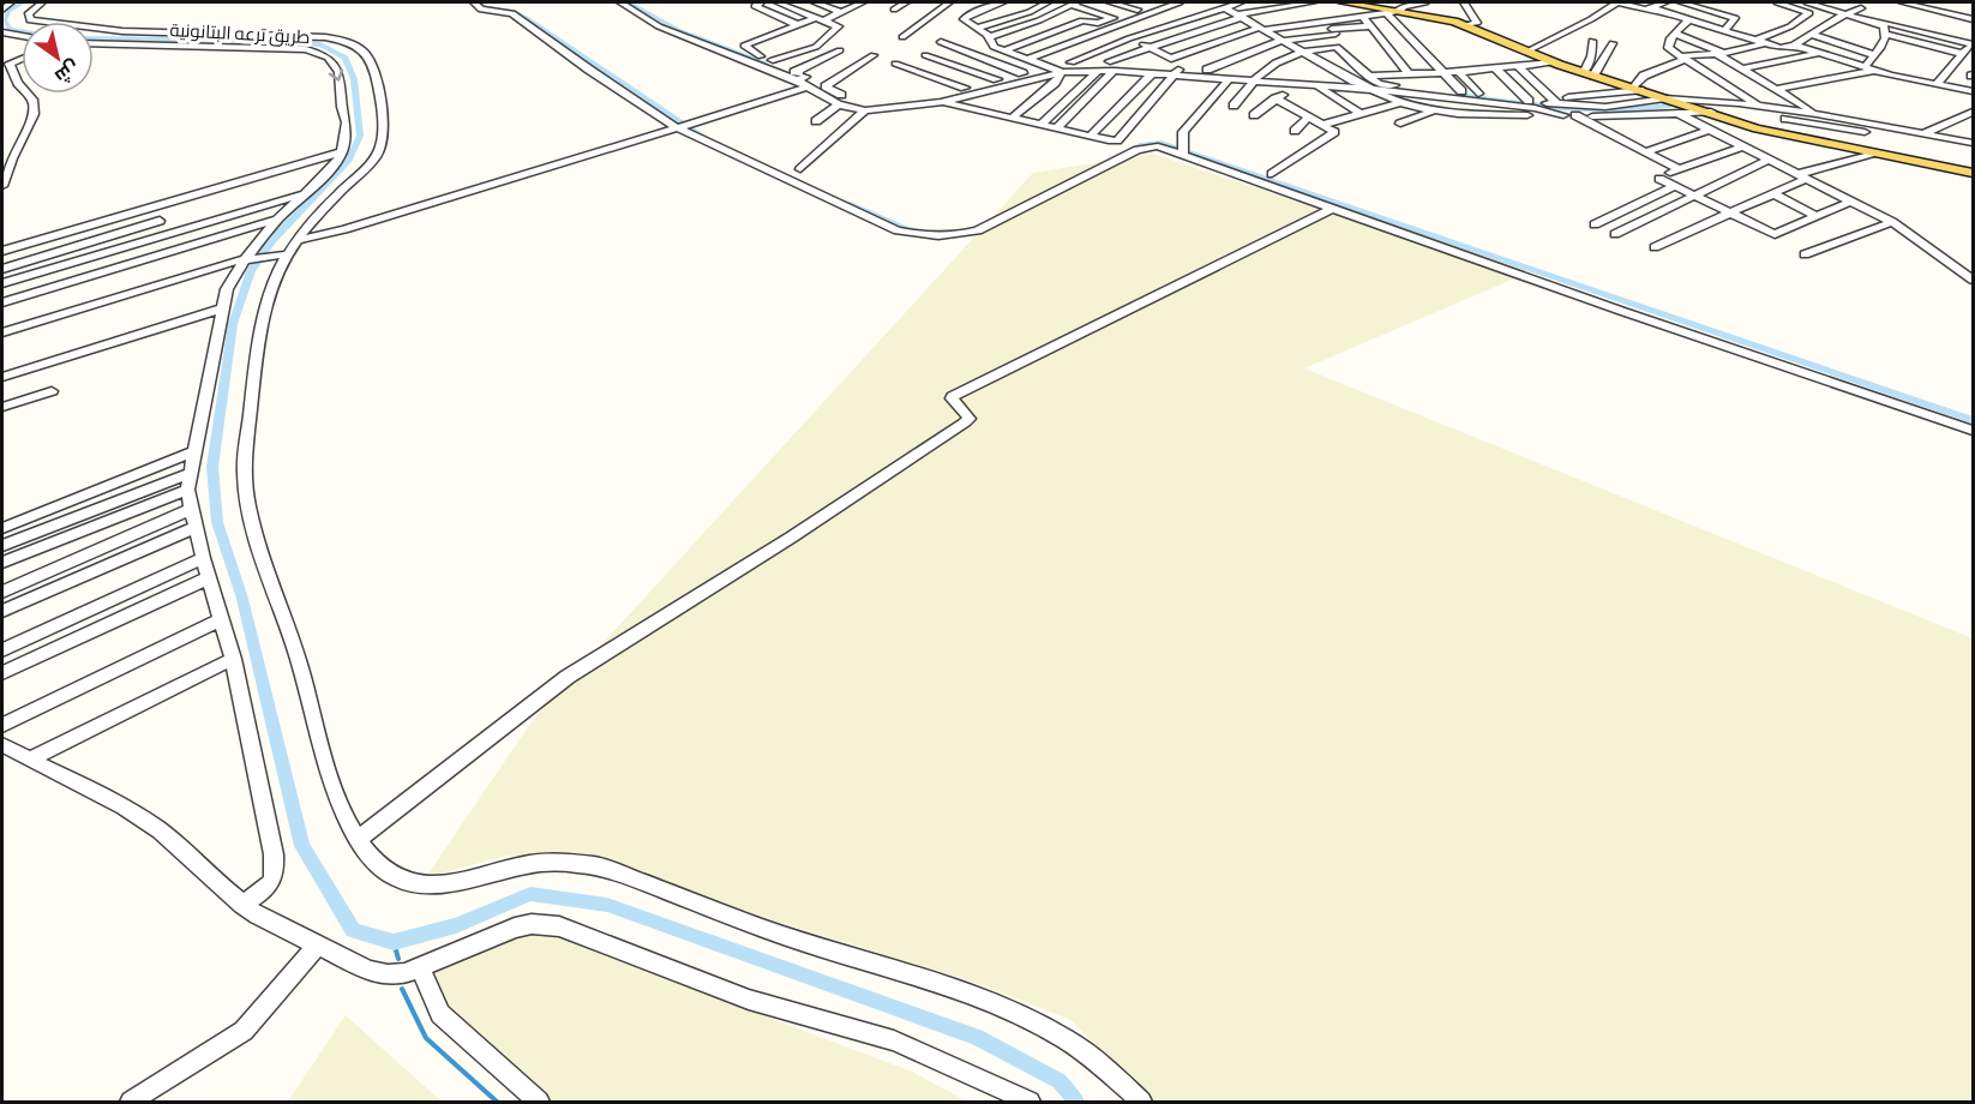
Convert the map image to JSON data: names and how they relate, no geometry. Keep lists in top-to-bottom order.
{
  "streets": {
    "street": ["طريق ترعه البتانونية"]
  },
  "one_way": ["طريق ترعه البتانونية"],
  "north": "bottom right"
}
